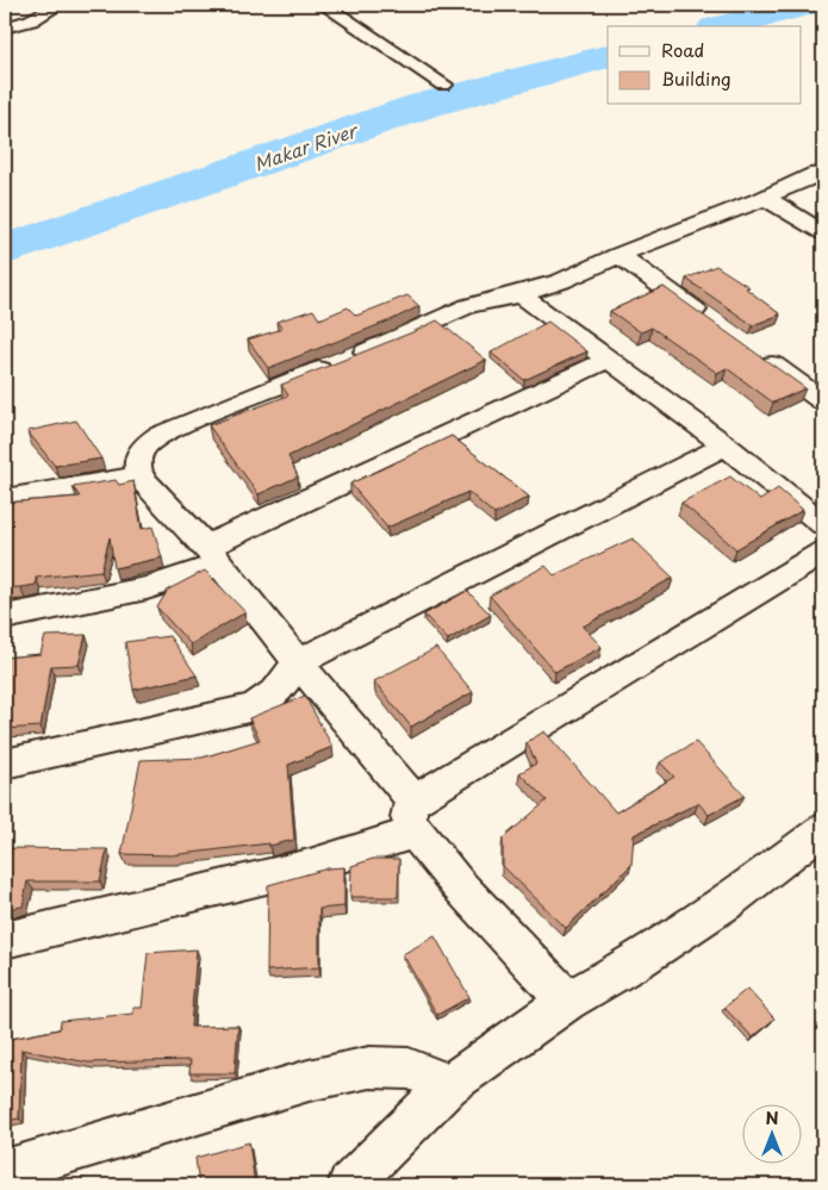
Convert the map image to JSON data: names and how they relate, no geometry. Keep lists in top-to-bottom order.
{
  "water": ["Makar River"],
  "legend": ["Road", "Building"],
  "north": "top"
}
